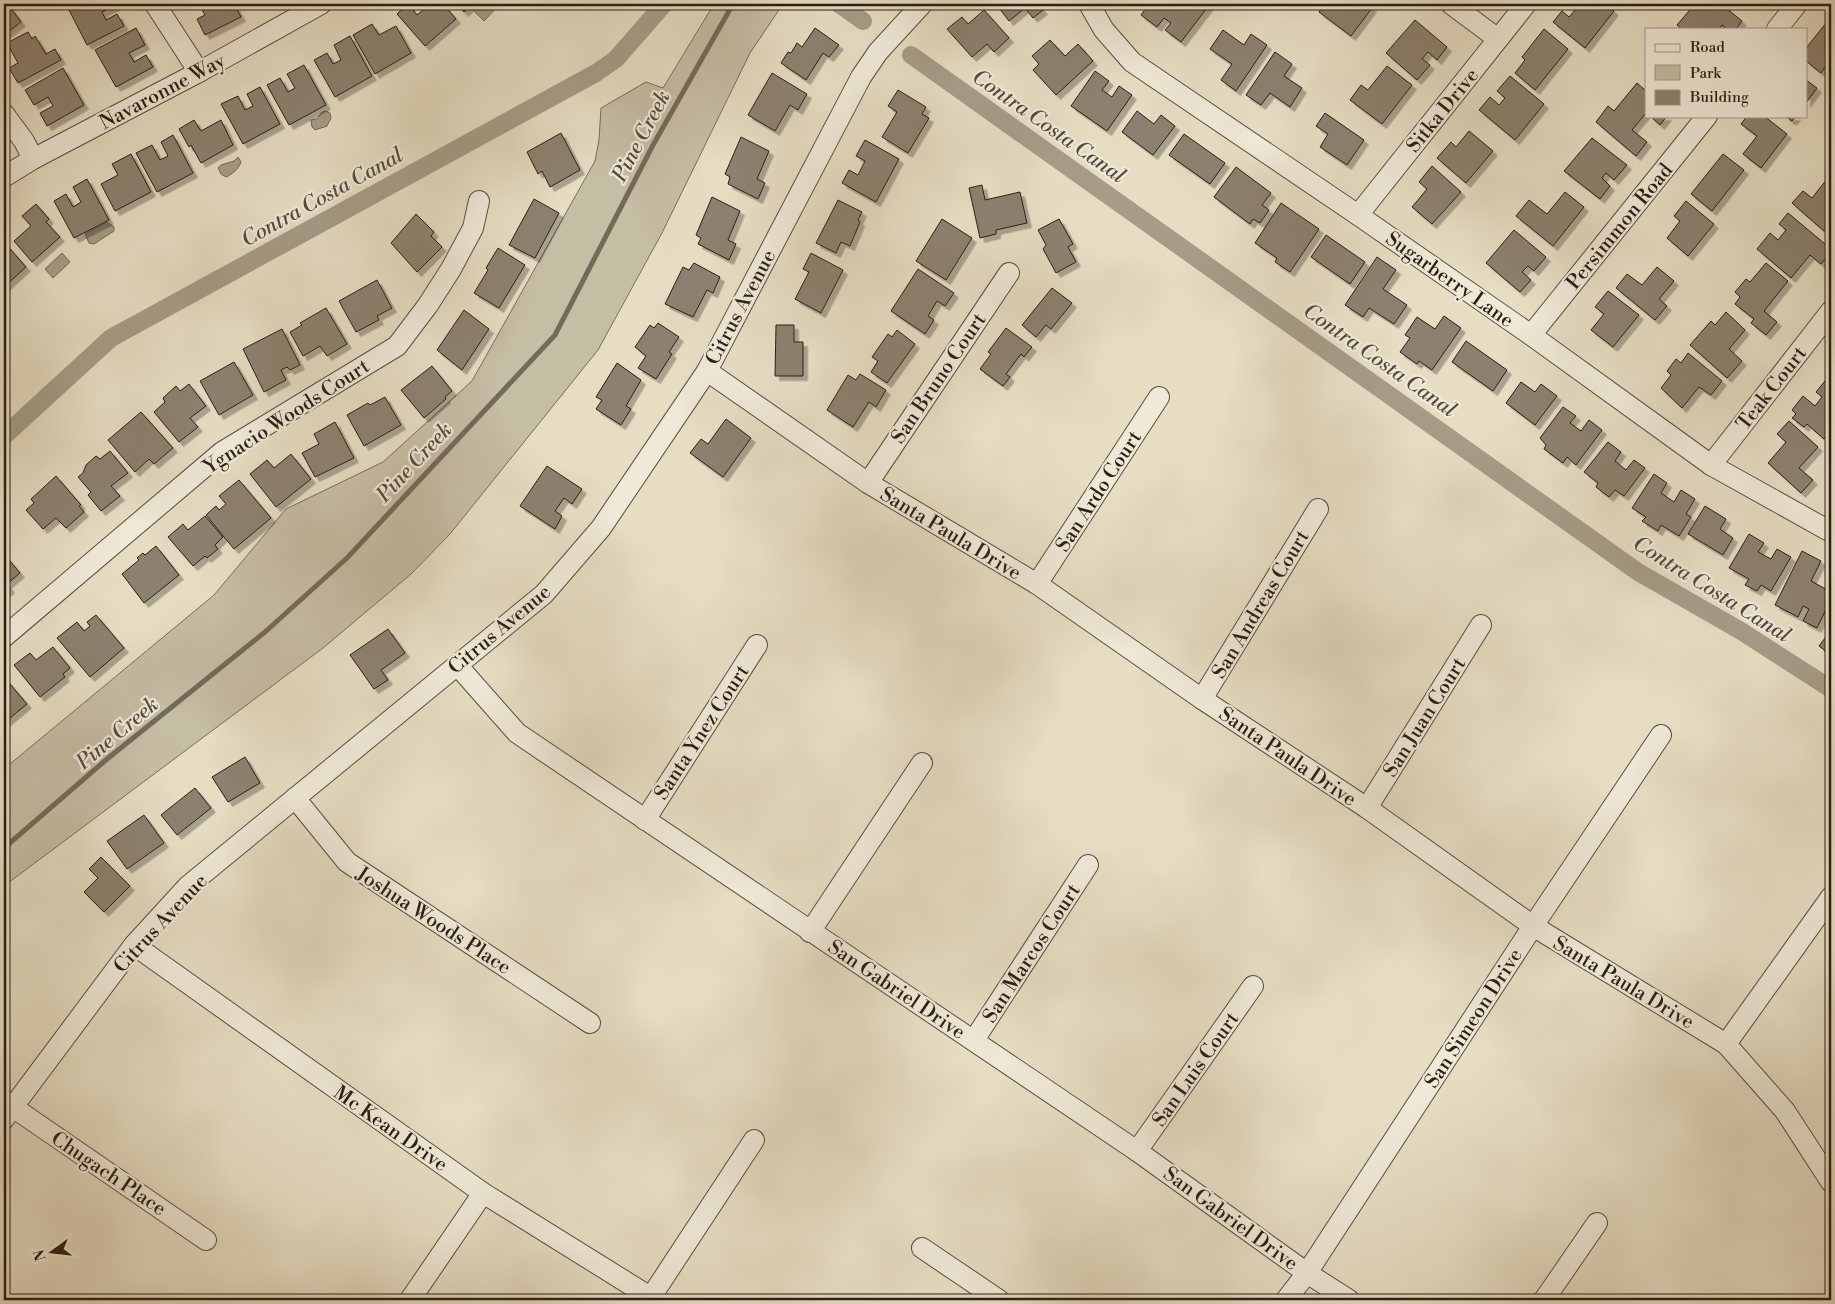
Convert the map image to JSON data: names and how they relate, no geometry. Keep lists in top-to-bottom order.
{
  "streets": {
    "street": [
      "Navaronne Way",
      "Sitka Drive",
      "Persimmon Road",
      "Sugarberry Lane",
      "Citrus Avenue",
      "San Bruno Court",
      "Teak Court",
      "Ygnacio Woods Court",
      "San Ardo Court",
      "Santa Paula Drive",
      "San Andreas Court",
      "San Juan Court",
      "Santa Ynez Court",
      "Joshua Woods Place",
      "San Marcos Court",
      "San Gabriel Drive",
      "San Simeon Drive",
      "San Luis Court",
      "Mc Kean Drive",
      "Chugach Place"
    ]
  },
  "crossings": [
    ["Sitka Drive", "Sugarberry Lane"],
    ["Persimmon Road", "Sugarberry Lane"],
    ["Sugarberry Lane", "Teak Court"],
    ["Citrus Avenue", "Santa Paula Drive"],
    ["Citrus Avenue", "Joshua Woods Place"],
    ["Citrus Avenue", "San Gabriel Drive"],
    ["Citrus Avenue", "Mc Kean Drive"],
    ["Citrus Avenue", "Chugach Place"],
    ["San Bruno Court", "Santa Paula Drive"],
    ["San Ardo Court", "Santa Paula Drive"],
    ["Santa Paula Drive", "San Andreas Court"],
    ["Santa Paula Drive", "San Juan Court"],
    ["Santa Paula Drive", "San Simeon Drive"],
    ["Santa Ynez Court", "San Gabriel Drive"],
    ["San Marcos Court", "San Gabriel Drive"],
    ["San Gabriel Drive", "San Simeon Drive"],
    ["San Gabriel Drive", "San Luis Court"]
  ],
  "water": ["Contra Costa Canal", "Pine Creek"],
  "legend": ["Road", "Park", "Building"],
  "north": "left"
}
